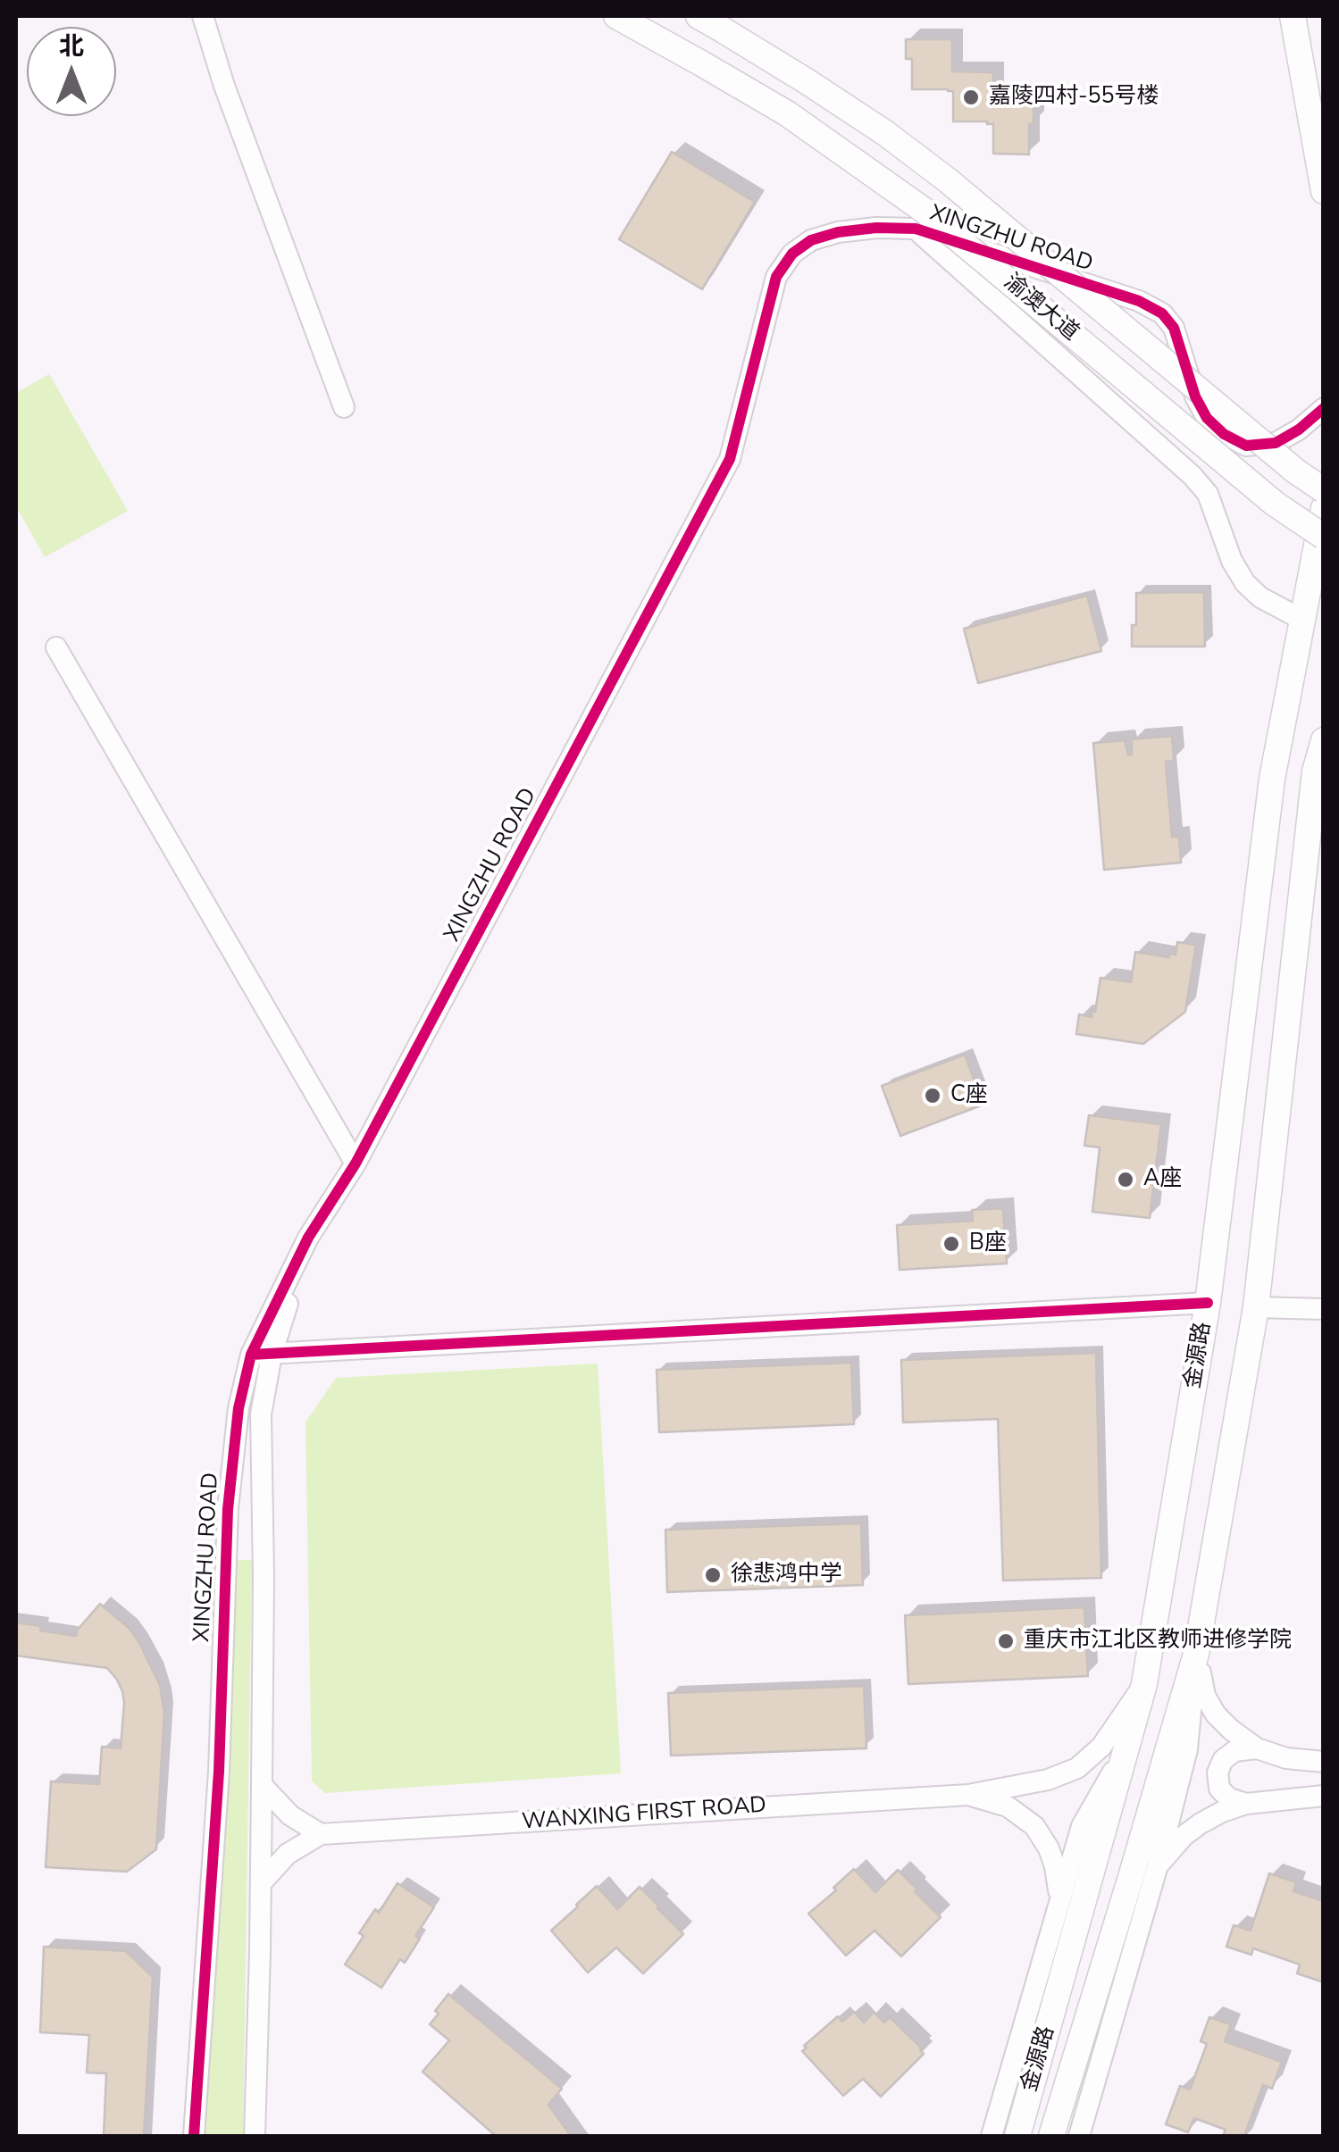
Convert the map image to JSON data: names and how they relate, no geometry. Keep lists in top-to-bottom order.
{
  "streets": {
    "main road": ["渝澳大道", "金源路"],
    "street": ["XINGZHU ROAD", "WANXING FIRST ROAD"]
  },
  "places": [
    "嘉陵四村-55号楼",
    "C座",
    "A座",
    "B座",
    "徐悲鸿中学",
    "重庆市江北区教师进修学院"
  ],
  "north": "top"
}
